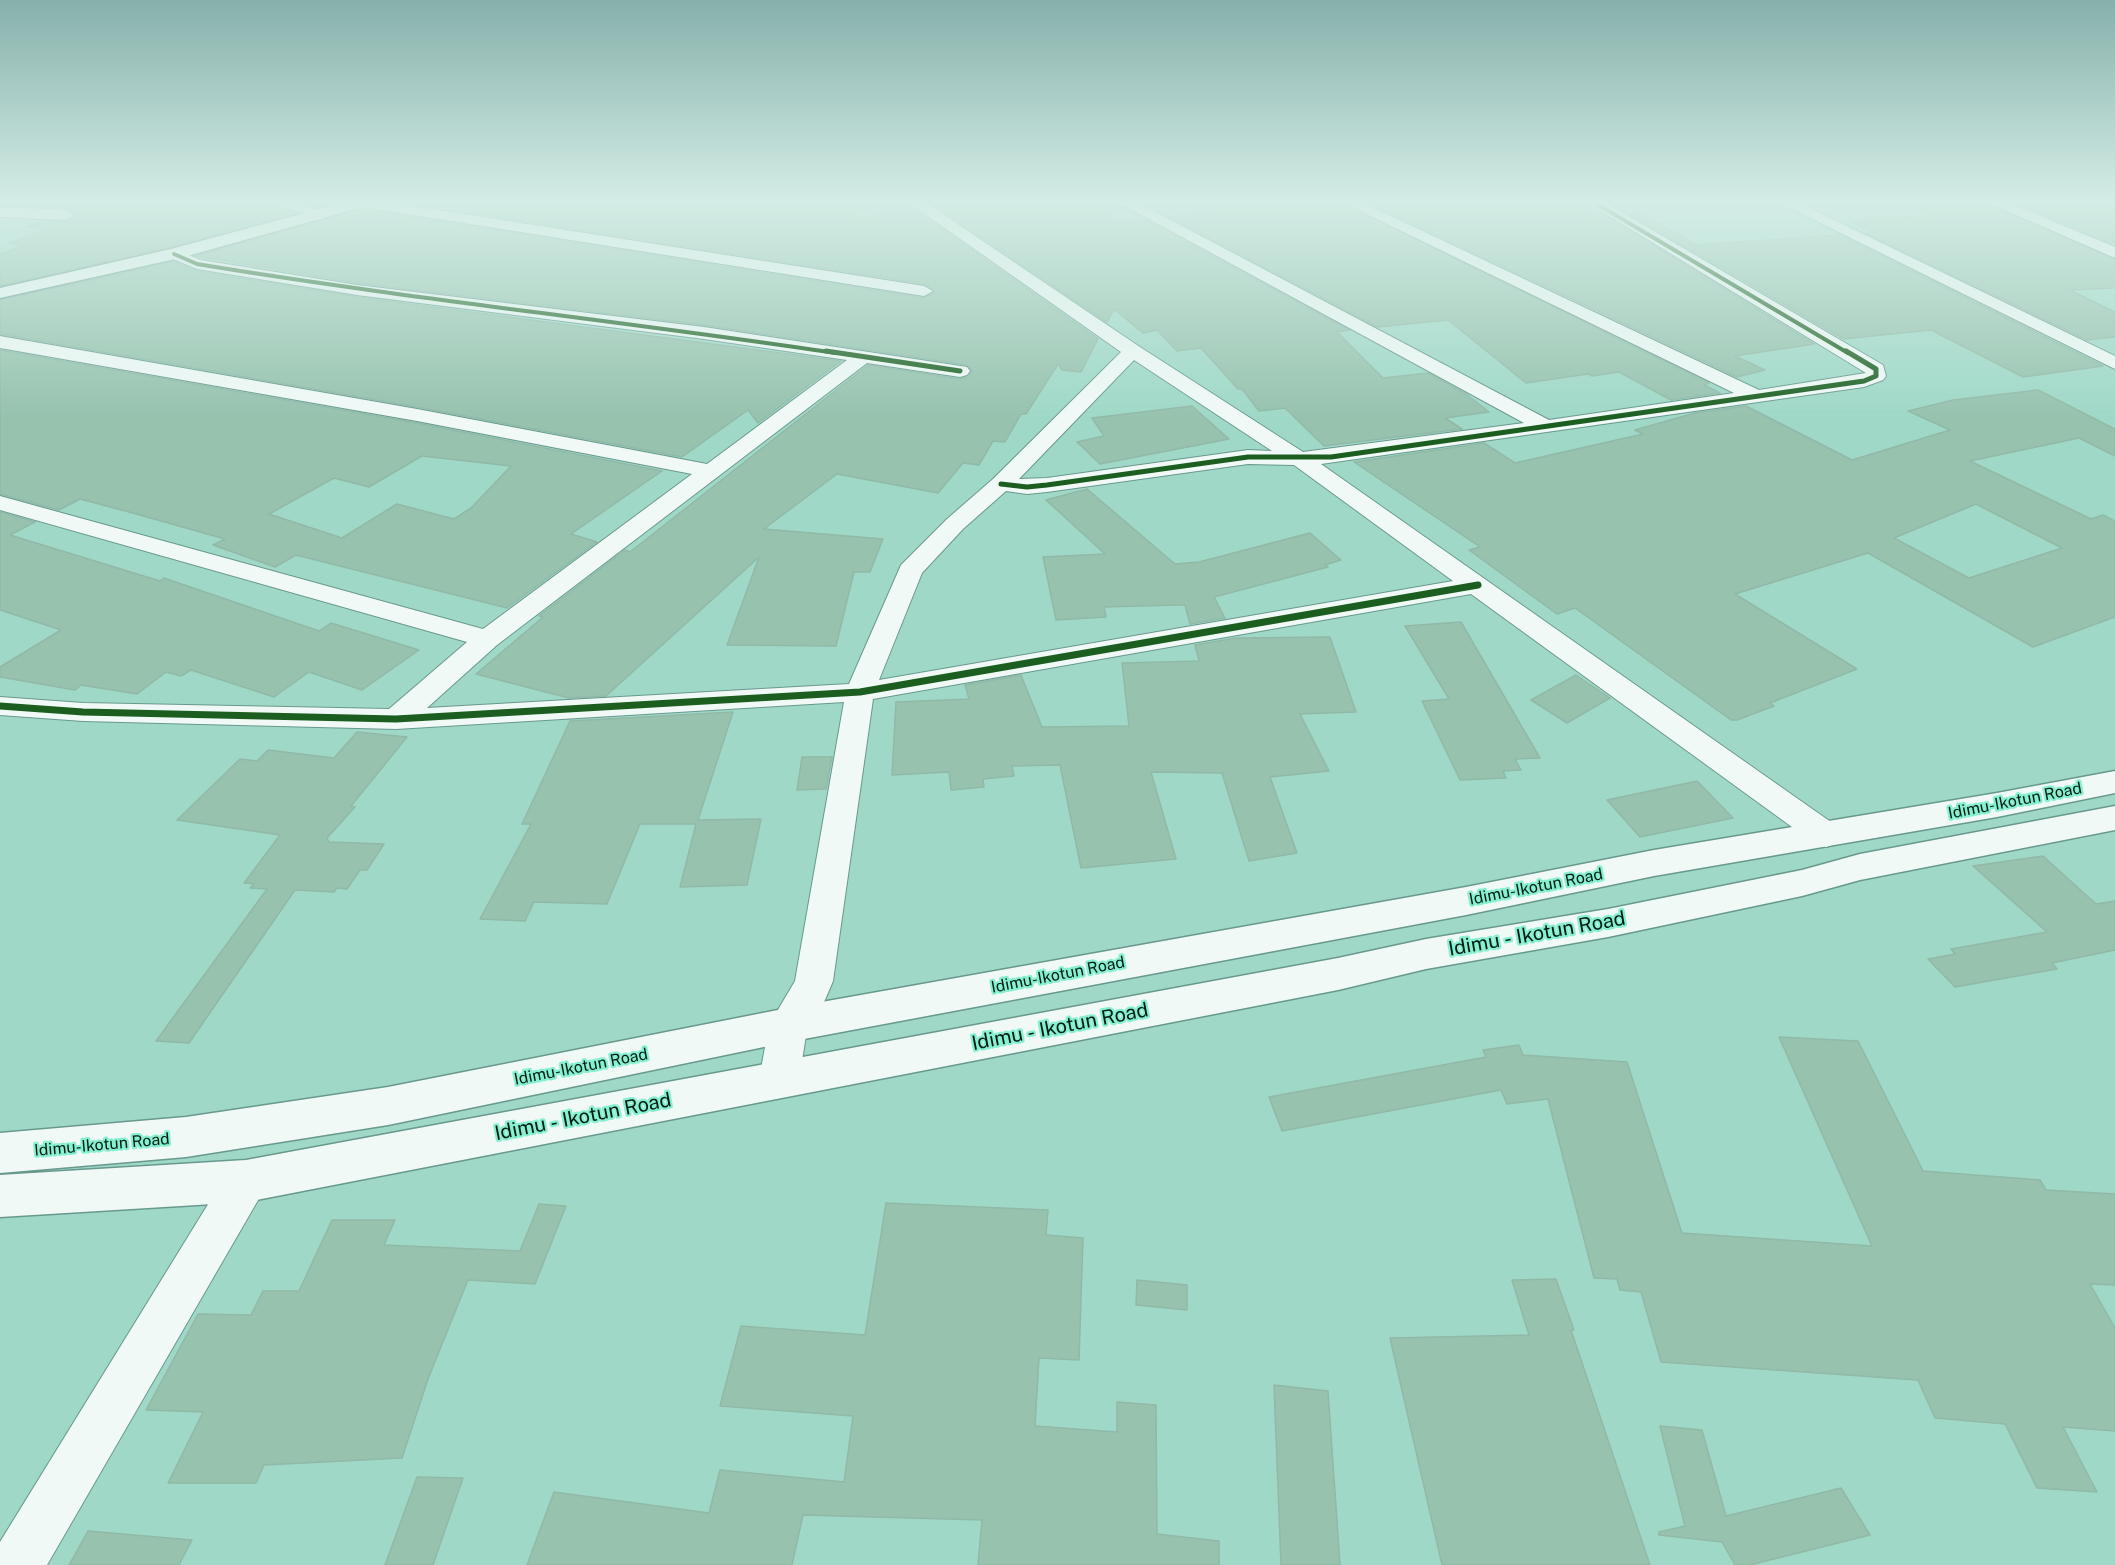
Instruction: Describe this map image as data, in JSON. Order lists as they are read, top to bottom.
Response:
{
  "streets": {
    "main road": ["Idimu-Ikotun Road", "Idimu - Ikotun Road"]
  }
}
